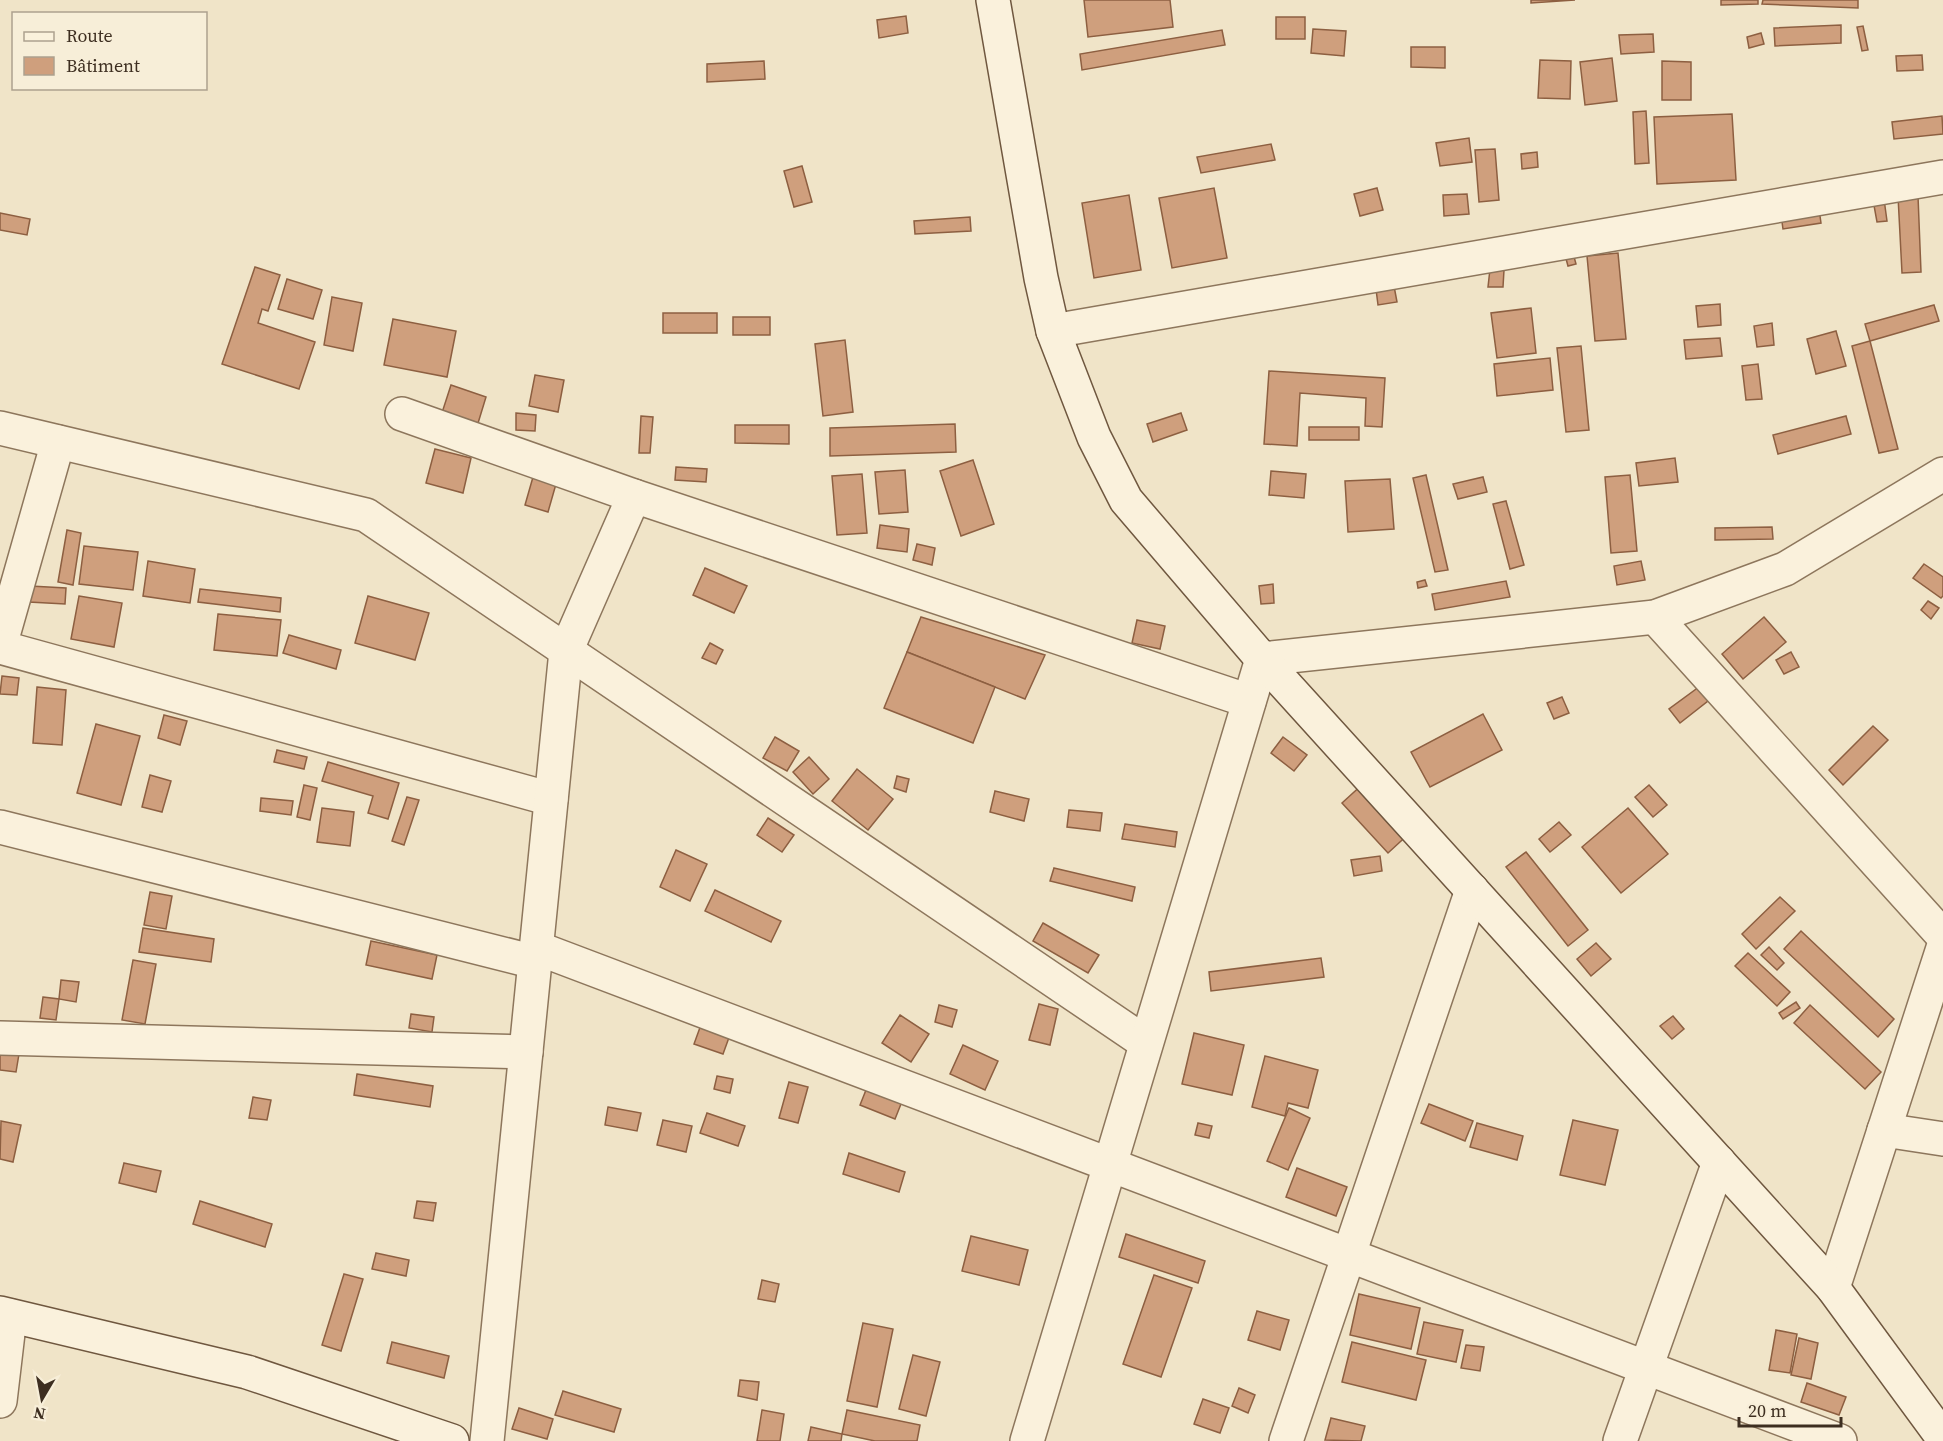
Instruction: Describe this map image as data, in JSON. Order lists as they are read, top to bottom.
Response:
{
  "legend": ["Route", "Bâtiment"],
  "scale_bar": "20 m",
  "north": "bottom"
}
